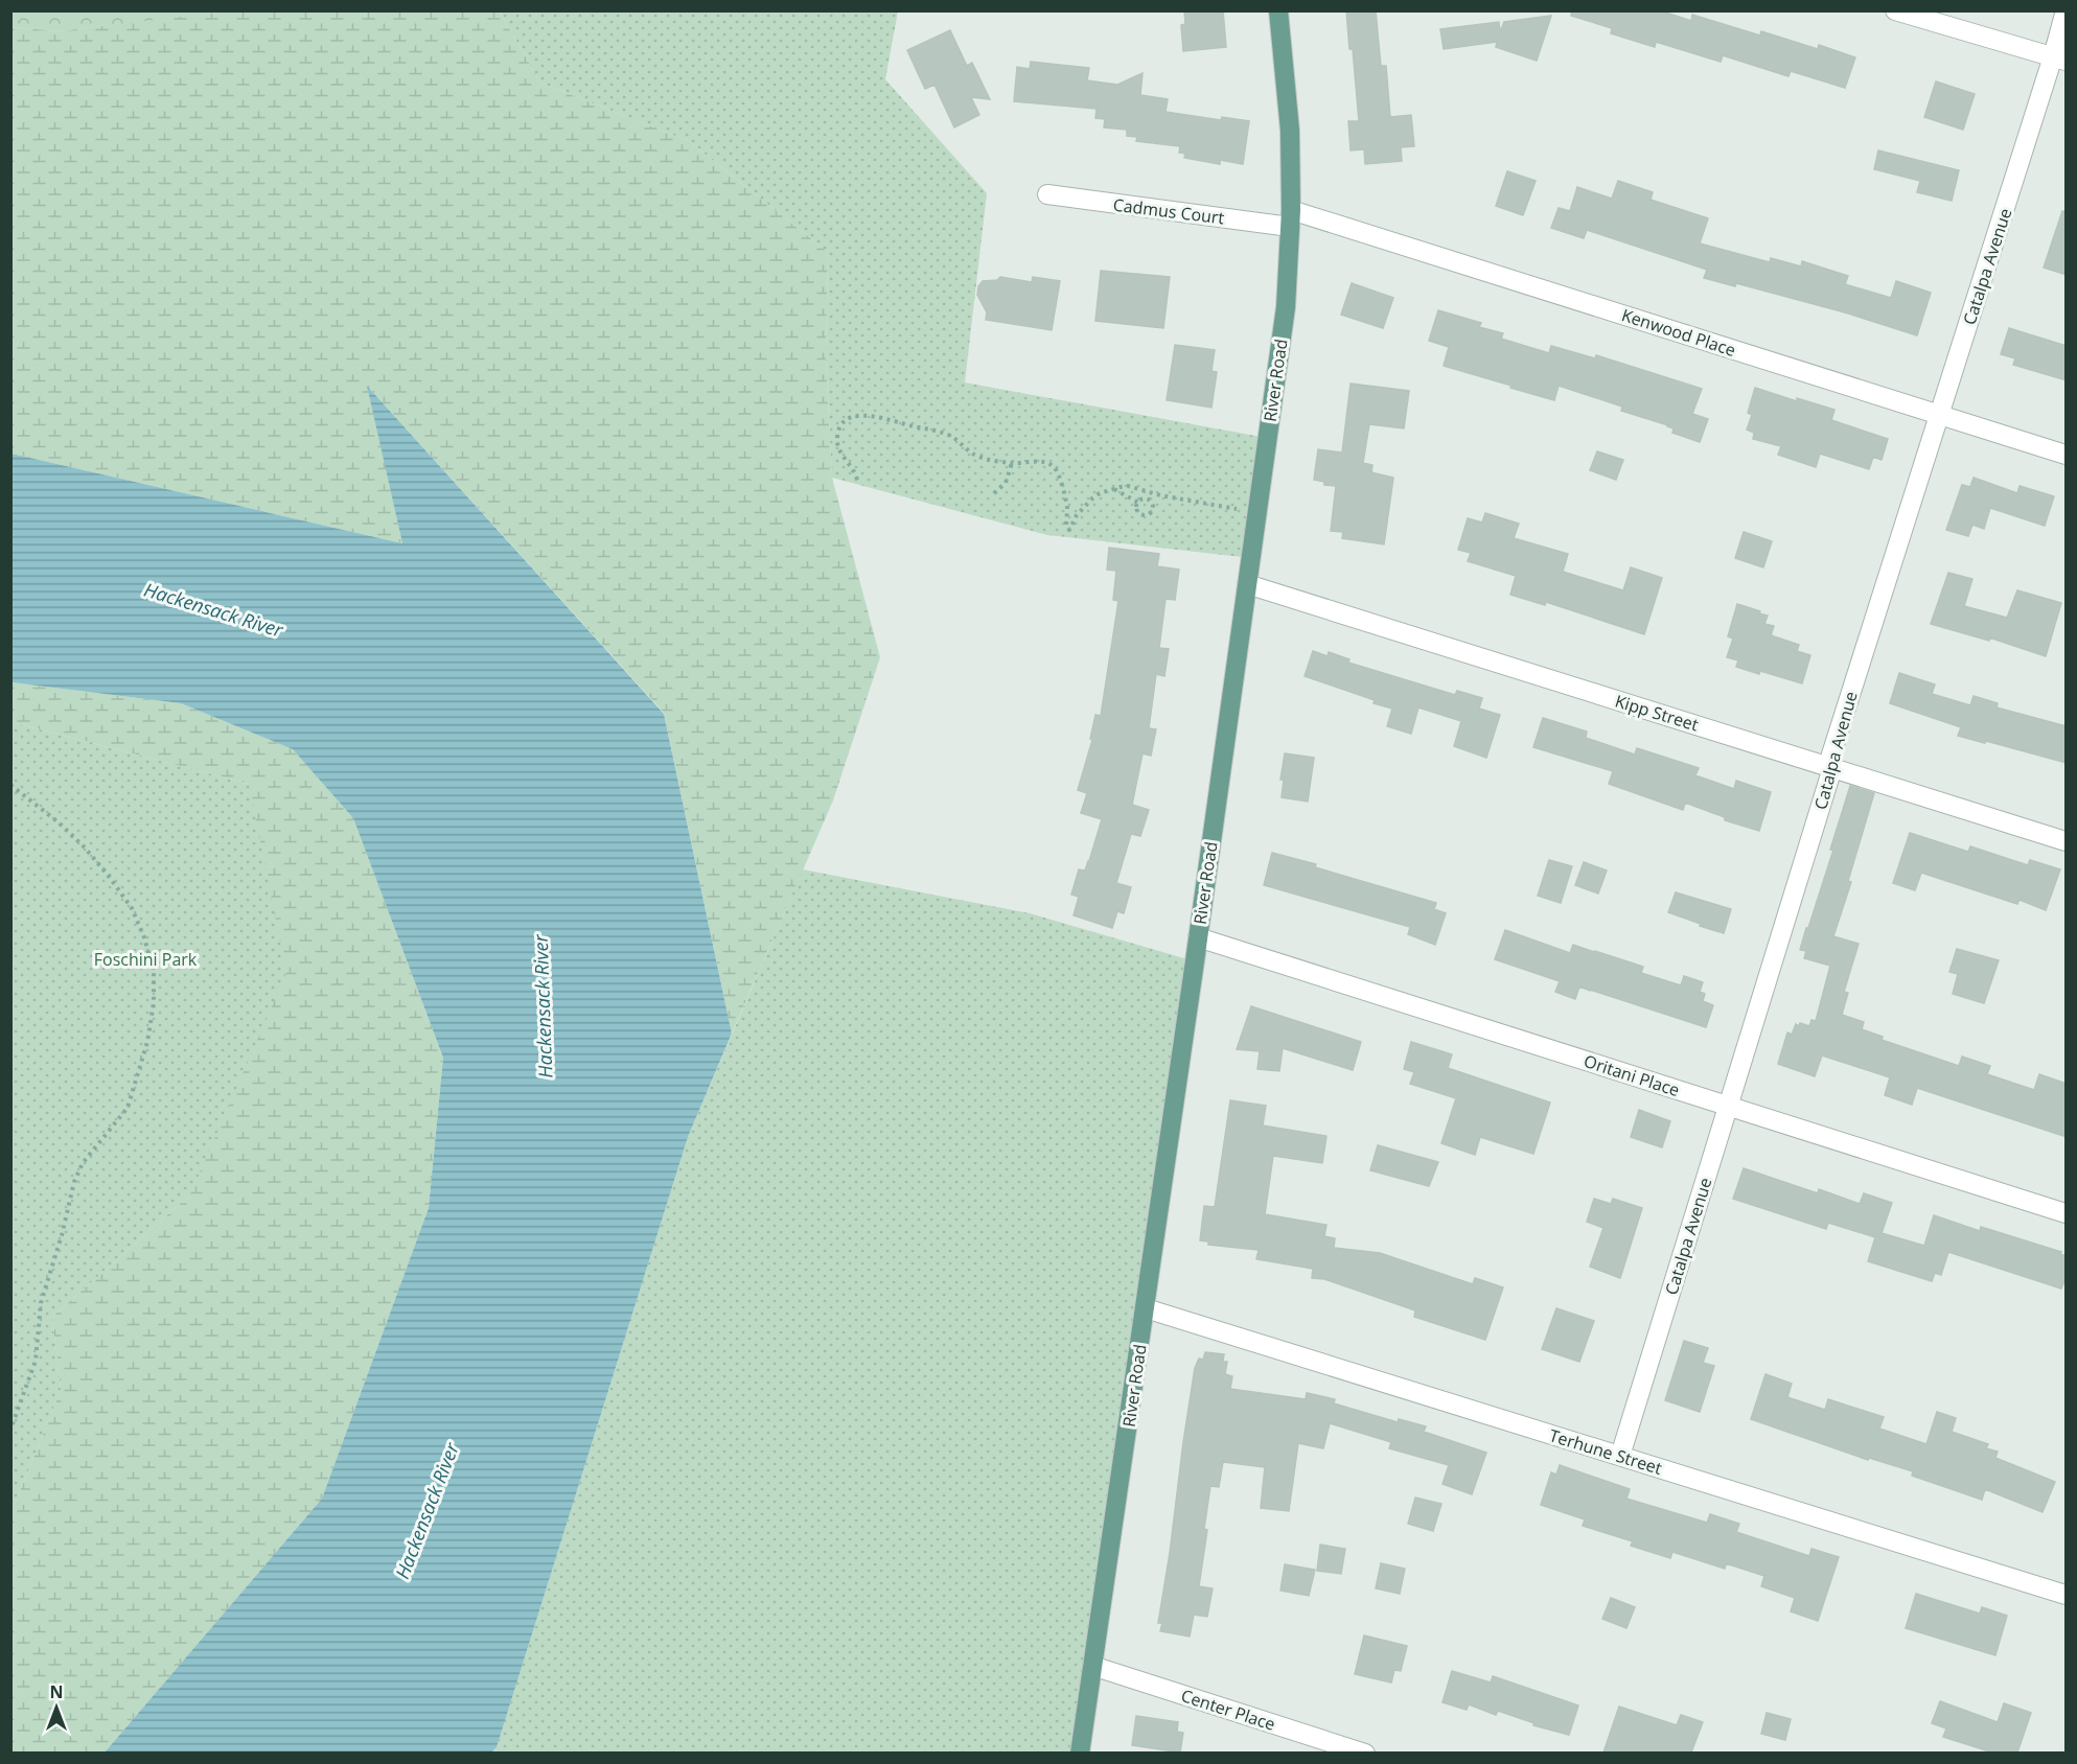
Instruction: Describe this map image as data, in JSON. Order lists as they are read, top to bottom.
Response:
{
  "streets": {
    "main road": ["River Road"],
    "street": [
      "Cadmus Court",
      "Catalpa Avenue",
      "Kenwood Place",
      "Kipp Street",
      "Oritani Place",
      "Terhune Street",
      "Center Place"
    ]
  },
  "crossings": [
    ["Cadmus Court", "Kenwood Place"],
    ["Cadmus Court", "River Road"],
    ["Catalpa Avenue", "Kenwood Place"],
    ["Catalpa Avenue", "Kipp Street"],
    ["Catalpa Avenue", "Oritani Place"],
    ["Catalpa Avenue", "Terhune Street"],
    ["Kenwood Place", "River Road"],
    ["River Road", "Kipp Street"],
    ["River Road", "Oritani Place"],
    ["River Road", "Terhune Street"],
    ["River Road", "Center Place"]
  ],
  "water": ["Hackensack River"],
  "parks": ["Foschini Park"],
  "north": "top"
}
